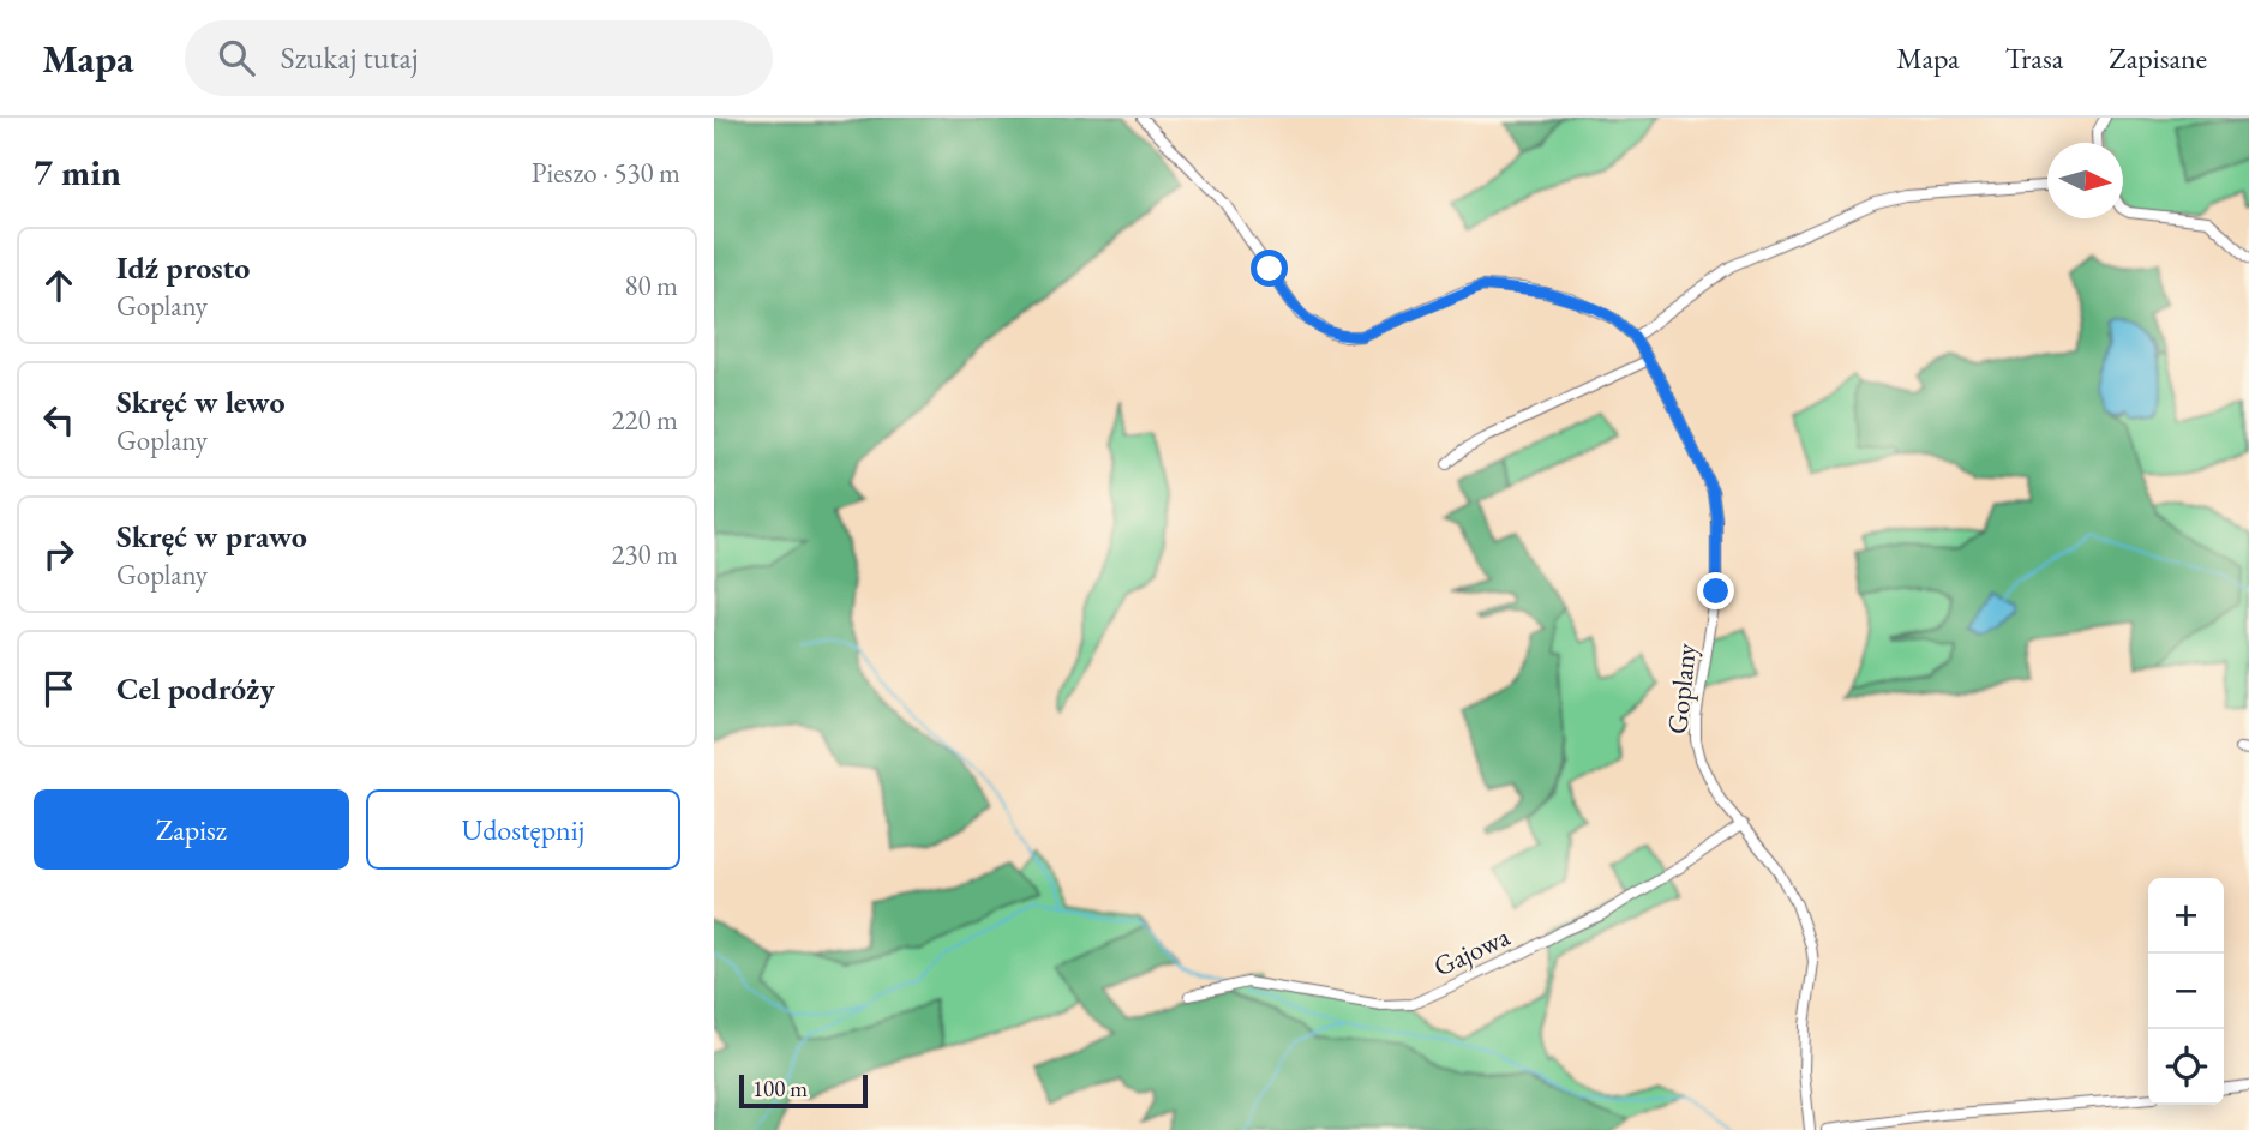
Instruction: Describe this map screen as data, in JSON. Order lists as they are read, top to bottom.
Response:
{
  "streets": {
    "street": ["Goplany", "Gajowa"]
  },
  "crossings": [
    ["Goplany", "Gajowa"]
  ],
  "scale_bar": "100 m",
  "north": "right",
  "page": {
    "header": "Mapa",
    "search": "Szukaj tutaj",
    "nav": ["Mapa", "Trasa", "Zapisane"],
    "heading": ["7 min", "Pieszo · 530 m"],
    "list": [
      ["Idź prosto", "Goplany", "80 m"],
      ["Skręć w lewo", "Goplany", "220 m"],
      ["Skręć w prawo", "Goplany", "230 m"],
      "Cel podróży"
    ],
    "buttons": ["Zapisz", "Udostępnij"],
    "map_buttons": ["+", "−"],
    "scale": "100 m"
  }
}
